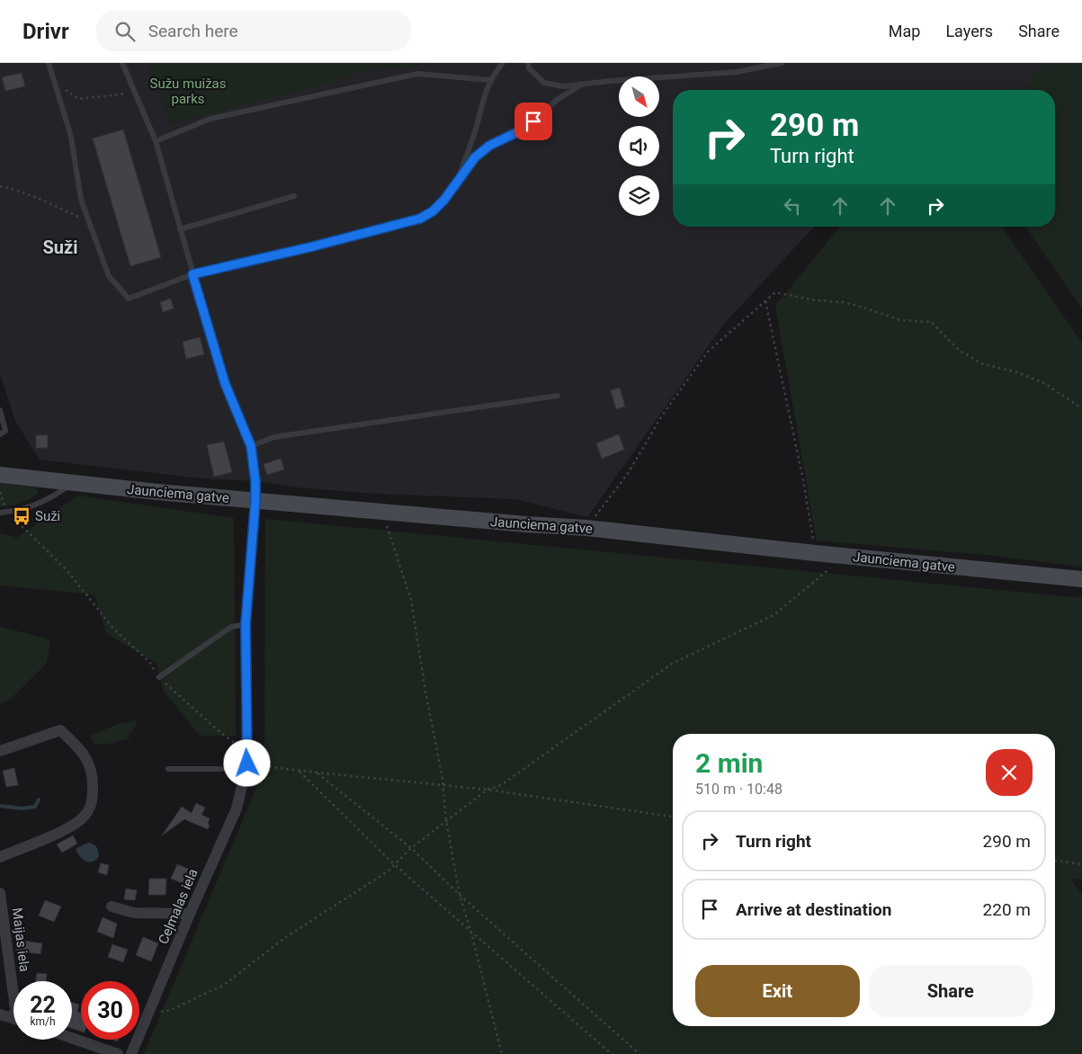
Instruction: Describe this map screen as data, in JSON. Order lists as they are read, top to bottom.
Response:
{
  "streets": {
    "main road": ["Jaunciema gatve"],
    "street": ["Ceļmalas iela", "Maijas iela"]
  },
  "crossings": [
    ["Jaunciema gatve", "Ceļmalas iela"]
  ],
  "districts": ["Suži"],
  "parks": ["Sužu muižas parks"],
  "places": {
    "bus stop": ["Suži"]
  },
  "north": "bottom right",
  "page": {
    "header": "Drivr",
    "search": "Search here",
    "nav": ["Map", "Layers", "Share"],
    "turn": ["290 m", "Turn right"],
    "heading": ["2 min", "510 m · 10:48"],
    "list": [
      {
        "name": "Turn right",
        "value": "290 m"
      },
      {
        "name": "Arrive at destination",
        "value": "220 m"
      }
    ],
    "buttons": ["Exit", "Share"],
    "speed": "22 km/h",
    "limit": "30"
  }
}
